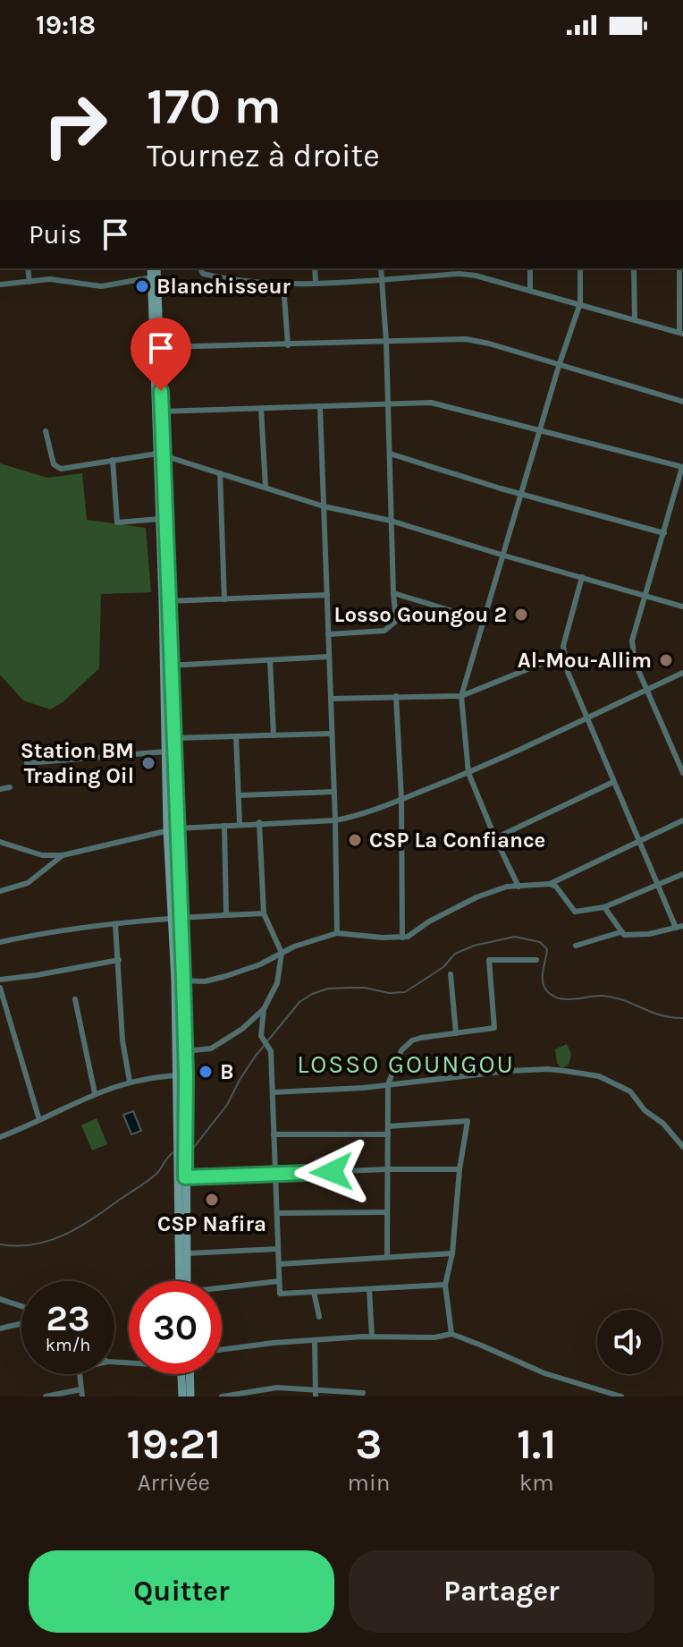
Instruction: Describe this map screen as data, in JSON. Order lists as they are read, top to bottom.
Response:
{
  "districts": ["LOSSO GOUNGOU"],
  "places": [
    "Blanchisseur",
    "Losso Goungou 2",
    "Al-Mou-Allim",
    "Station BM Trading Oil",
    "CSP La Confiance",
    "B",
    "CSP Nafira"
  ],
  "page": {
    "status": "19:18",
    "turn": ["170 m", "Tournez à droite"],
    "then": "Puis",
    "speed": "23 km/h",
    "limit": "30",
    "eta": [
      "19:21",
      "Arrivée",
      "3",
      "min",
      "1.1",
      "km"
    ],
    "buttons": ["Quitter", "Partager"]
  }
}
